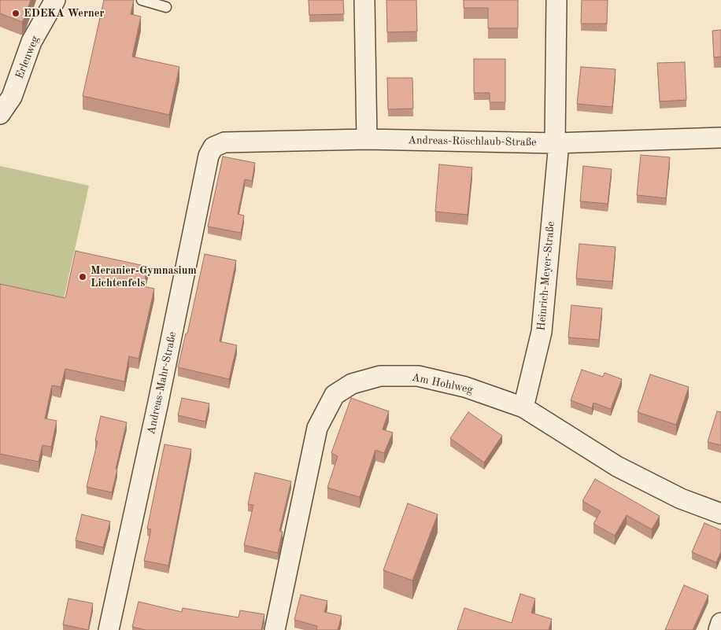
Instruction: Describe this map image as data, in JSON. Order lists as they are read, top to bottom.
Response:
{
  "streets": {
    "street": [
      "Erlenweg",
      "Andreas-Röschlaub-Straße",
      "Heinrich-Meyer-Straße",
      "Andreas-Mahr-Straße",
      "Am Hohlweg"
    ]
  },
  "crossings": [
    ["Andreas-Röschlaub-Straße", "Heinrich-Meyer-Straße"],
    ["Andreas-Röschlaub-Straße", "Andreas-Mahr-Straße"],
    ["Heinrich-Meyer-Straße", "Am Hohlweg"]
  ],
  "places": ["EDEKA Werner", "Meranier-Gymnasium Lichtenfels"]
}
